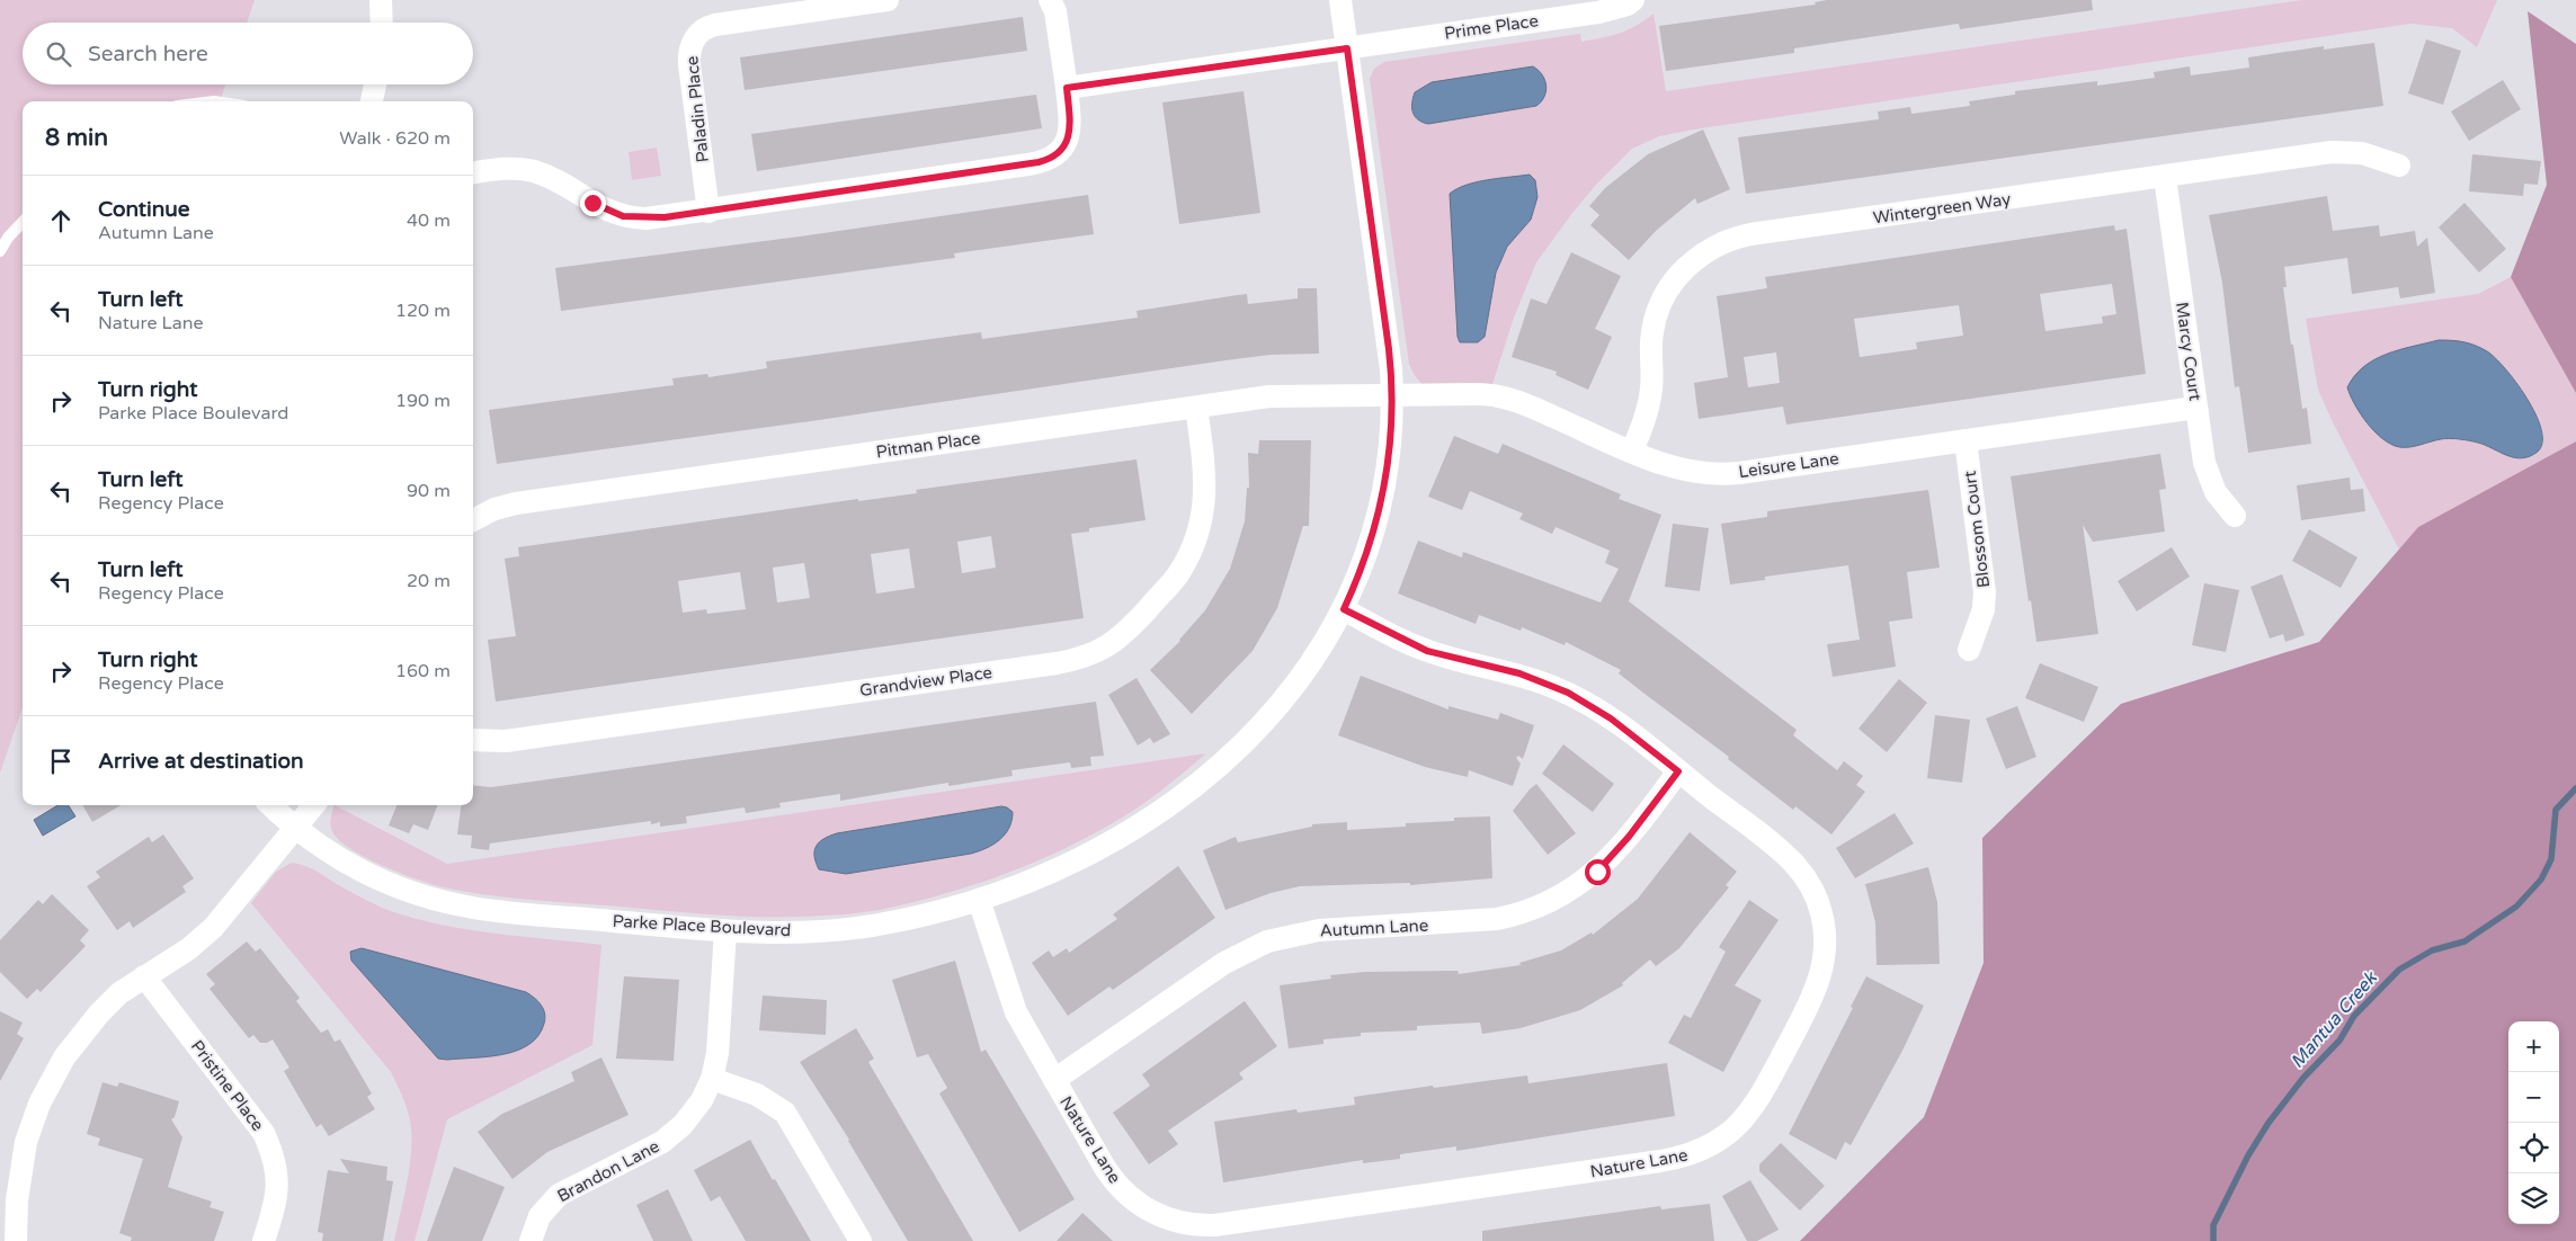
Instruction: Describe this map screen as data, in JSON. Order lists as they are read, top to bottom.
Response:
{
  "streets": {
    "street": [
      "Prime Place",
      "Paladin Place",
      "Wintergreen Way",
      "Marcy Court",
      "Pitman Place",
      "Leisure Lane",
      "Blossom Court",
      "Grandview Place",
      "Parke Place Boulevard",
      "Autumn Lane",
      "Pristine Place",
      "Nature Lane",
      "Brandon Lane"
    ]
  },
  "crossings": [
    ["Prime Place", "Parke Place Boulevard"],
    ["Wintergreen Way", "Marcy Court"],
    ["Wintergreen Way", "Leisure Lane"],
    ["Marcy Court", "Leisure Lane"],
    ["Pitman Place", "Leisure Lane"],
    ["Pitman Place", "Grandview Place"],
    ["Pitman Place", "Parke Place Boulevard"],
    ["Leisure Lane", "Blossom Court"],
    ["Leisure Lane", "Parke Place Boulevard"],
    ["Parke Place Boulevard", "Nature Lane"],
    ["Parke Place Boulevard", "Brandon Lane"],
    ["Autumn Lane", "Nature Lane"]
  ],
  "water": ["Mantua Creek"],
  "page": {
    "search": "Search here",
    "heading": ["8 min", "Walk · 620 m"],
    "list": [
      ["Continue", "Autumn Lane", "40 m"],
      ["Turn left", "Nature Lane", "120 m"],
      ["Turn right", "Parke Place Boulevard", "190 m"],
      ["Turn left", "Regency Place", "90 m"],
      ["Turn left", "Regency Place", "20 m"],
      ["Turn right", "Regency Place", "160 m"],
      "Arrive at destination"
    ],
    "map_buttons": ["+", "−"]
  }
}
